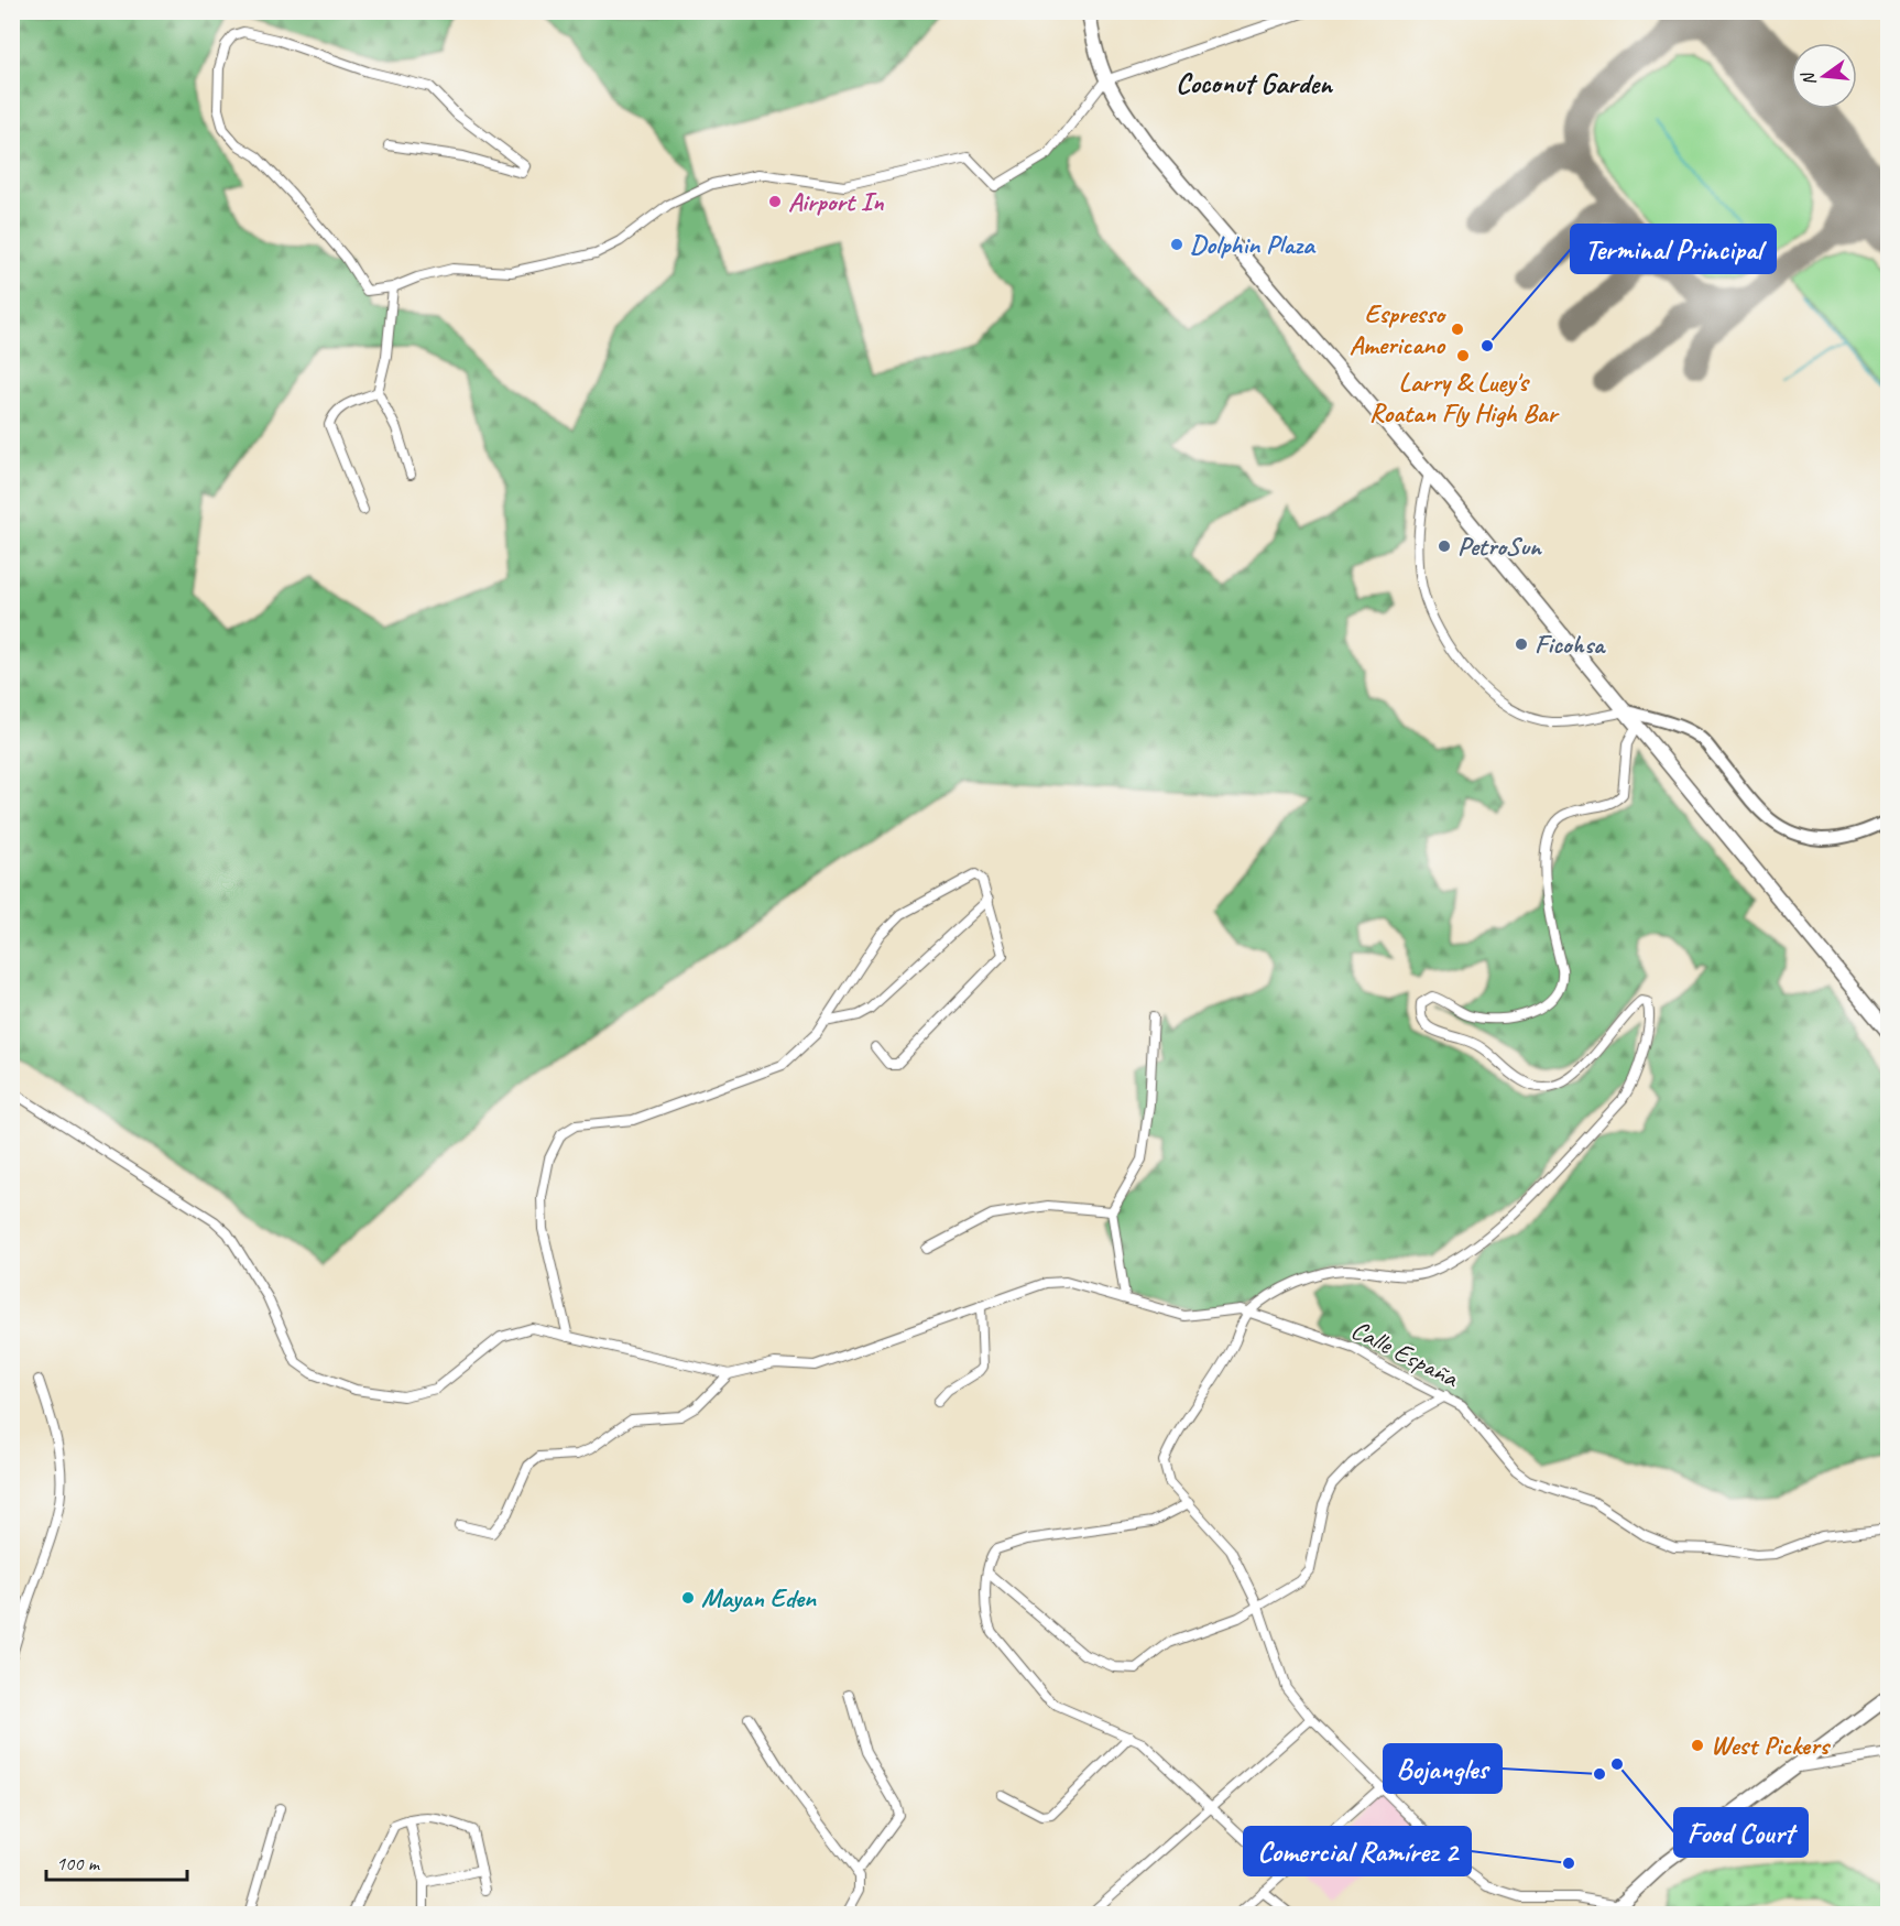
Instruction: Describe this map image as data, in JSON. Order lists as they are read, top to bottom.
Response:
{
  "streets": {
    "street": ["Calle España"]
  },
  "districts": ["Coconut Garden"],
  "places": [
    "Airport In",
    "Dolphin Plaza",
    "Espresso Americano",
    "Terminal Principal",
    "Larry & Luey's Roatan Fly High Bar",
    "PetroSun",
    "Ficohsa",
    "Mayan Eden",
    "West Pickers",
    "Food Court",
    "Bojangles",
    "Comercial Ramírez 2"
  ],
  "scale_bar": "100 m",
  "north": "left"
}
